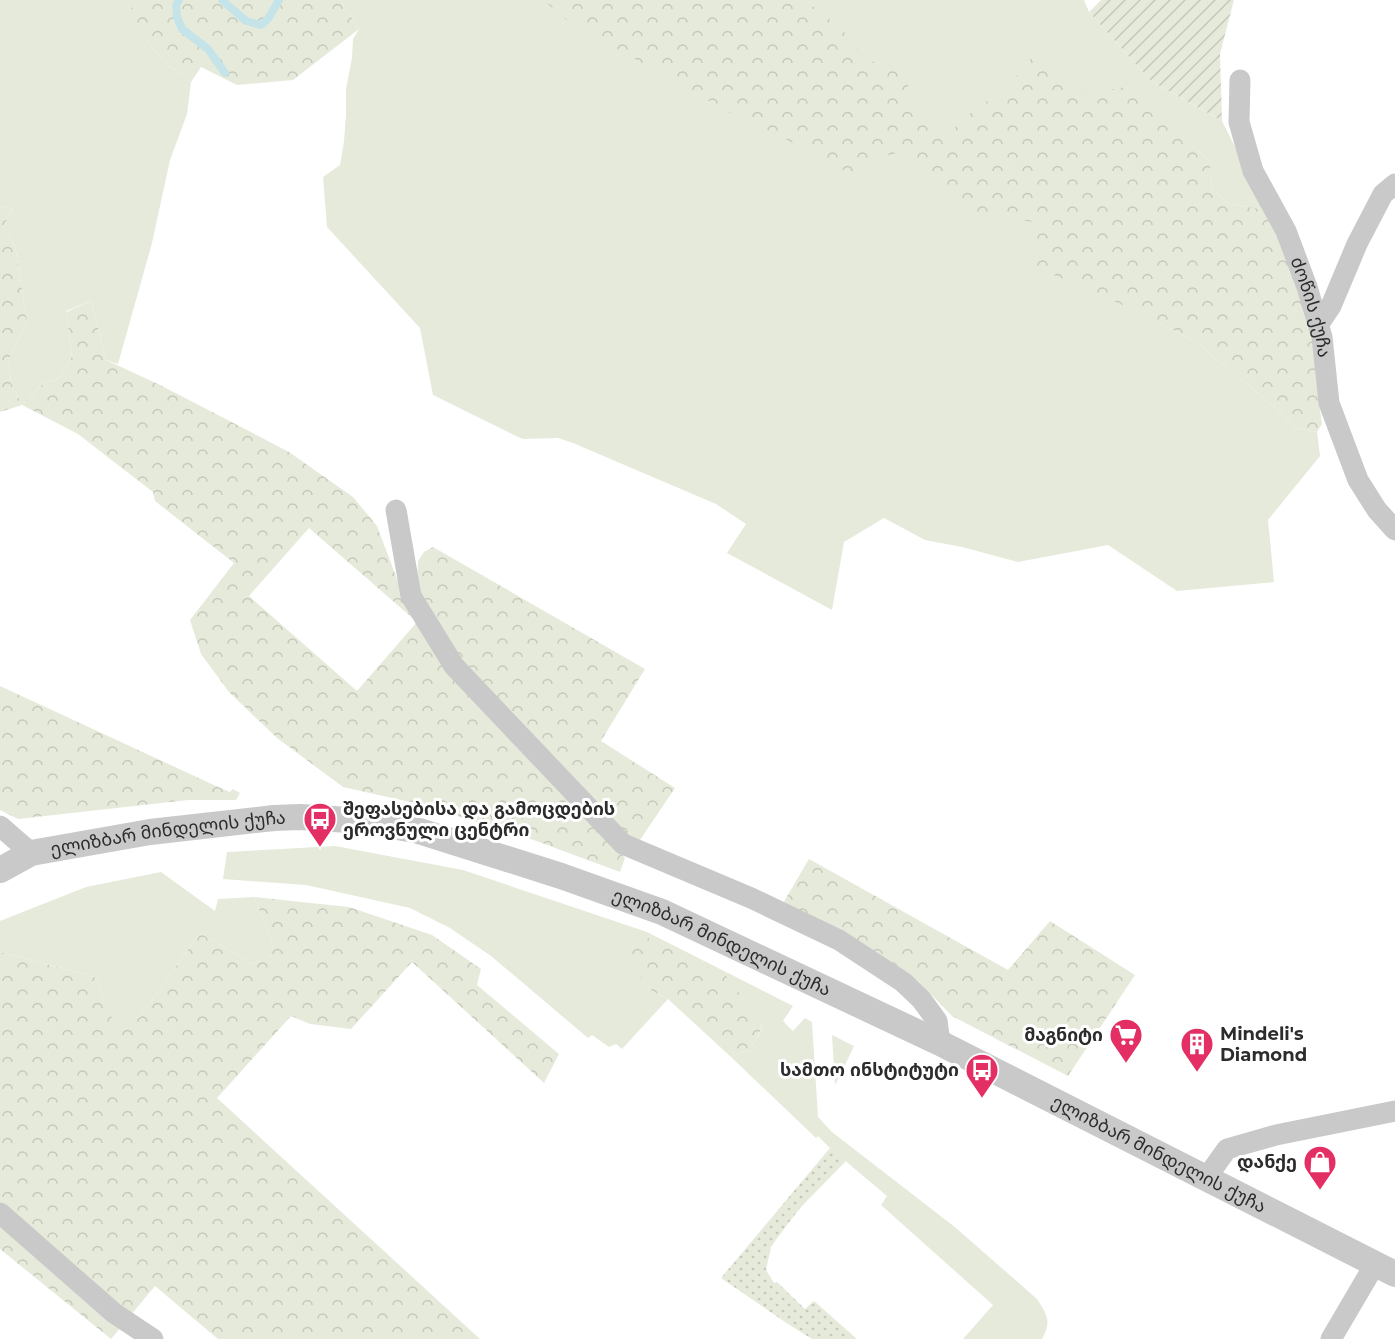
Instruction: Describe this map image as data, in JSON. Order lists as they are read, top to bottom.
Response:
{
  "streets": {
    "street": ["ძოწის ქუჩა", "ელიზბარ მინდელის ქუჩა"]
  },
  "places": {
    "bus stop": ["შეფასებისა და გამოცდების ეროვნული ცენტრი", "სამთო ინსტიტუტი"],
    "supermarket": ["მაგნიტი"],
    "building": ["Mindeli's Diamond"],
    "shop": ["დანქე"]
  }
}
